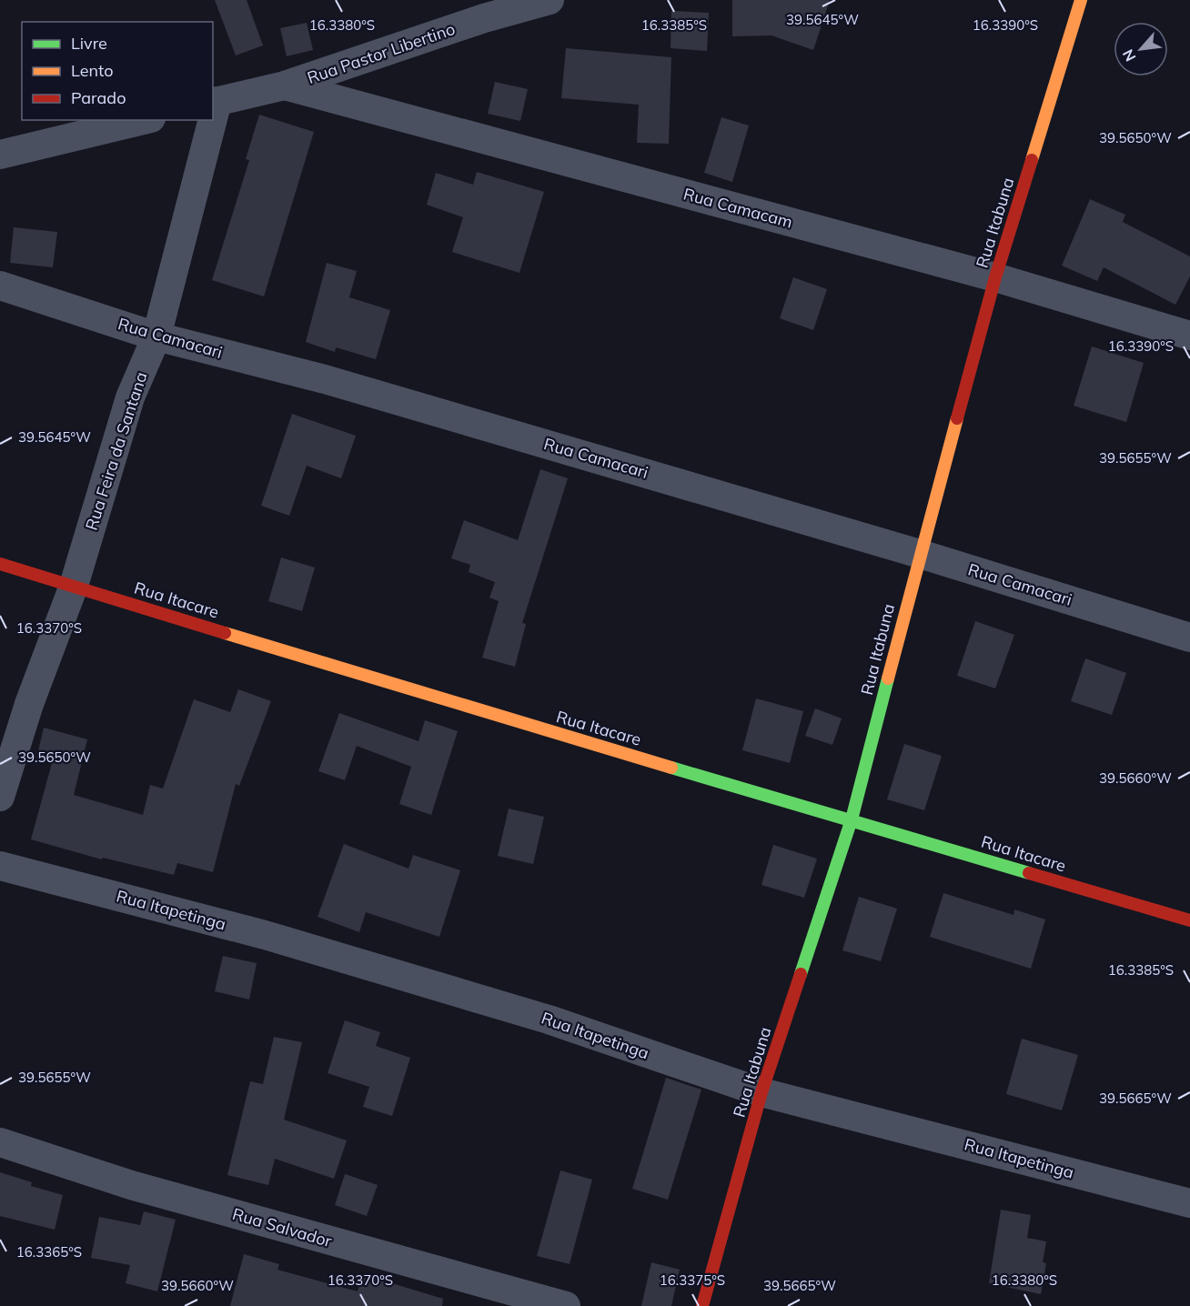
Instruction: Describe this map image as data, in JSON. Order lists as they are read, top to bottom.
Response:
{
  "streets": {
    "street": [
      "Rua Pastor Libertino",
      "Rua Camacam",
      "Rua Itabuna",
      "Rua Camacari",
      "Rua Feira da Santana",
      "Rua Itacare",
      "Rua Itapetinga",
      "Rua Salvador"
    ]
  },
  "crossings": [
    ["Rua Pastor Libertino", "Rua Camacam"],
    ["Rua Camacam", "Rua Itabuna"],
    ["Rua Itabuna", "Rua Camacari"],
    ["Rua Itabuna", "Rua Itacare"],
    ["Rua Itabuna", "Rua Itapetinga"],
    ["Rua Camacari", "Rua Feira da Santana"],
    ["Rua Feira da Santana", "Rua Itacare"]
  ],
  "legend": ["Livre", "Lento", "Parado"],
  "north": "bottom left",
  "coordinates": [
    "39.5645°W",
    "16.3380°S",
    "16.3385°S",
    "16.3390°S",
    "39.5650°W",
    "39.5655°W",
    "16.3370°S",
    "39.5660°W",
    "39.5665°W",
    "16.3365°S",
    "16.3375°S"
  ]
}
